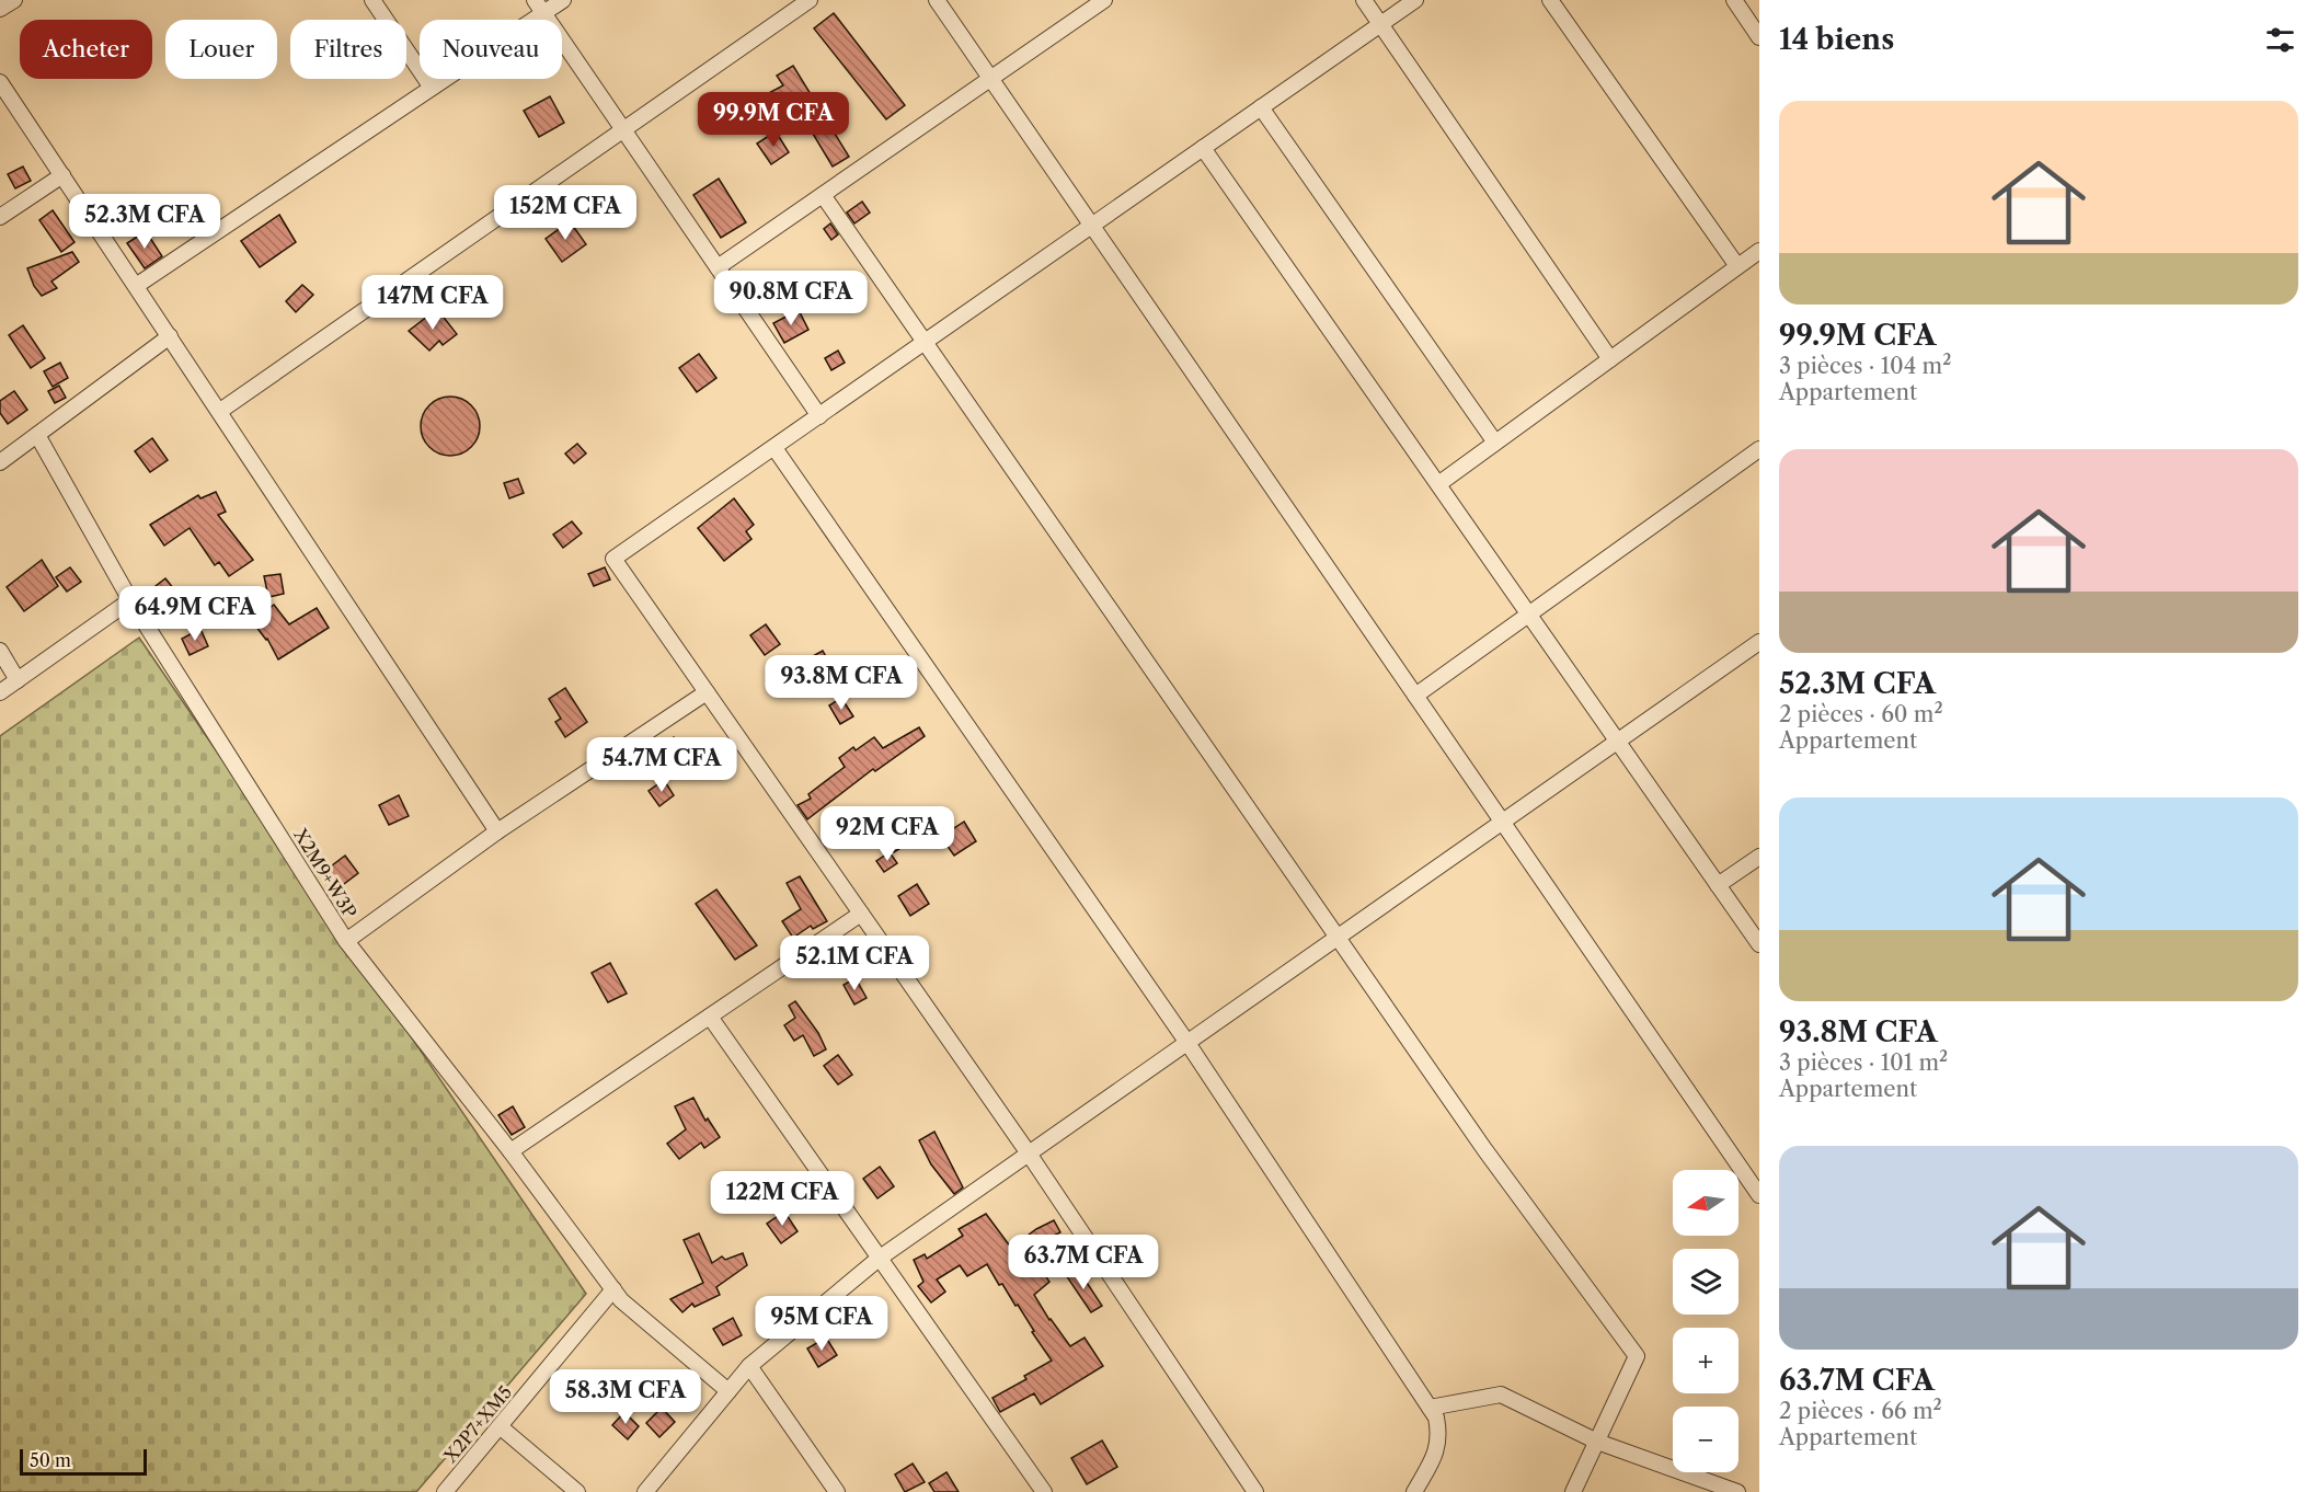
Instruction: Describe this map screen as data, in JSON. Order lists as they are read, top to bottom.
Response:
{
  "streets": {
    "street": ["X2M9+W3P", "X2P7+XM5"]
  },
  "crossings": [
    ["X2M9+W3P", "X2P7+XM5"]
  ],
  "scale_bar": "50 m",
  "north": "left",
  "page": {
    "heading": "14 biens",
    "chip": [
      "Acheter",
      "Louer",
      "Filtres",
      "Nouveau"
    ],
    "list": [
      {
        "name": "99.9M CFA",
        "note": "3 pièces · 104 m² · Appartement"
      },
      {
        "name": "52.3M CFA",
        "note": "2 pièces · 60 m² · Appartement"
      },
      {
        "name": "93.8M CFA",
        "note": "3 pièces · 101 m² · Appartement"
      },
      {
        "name": "63.7M CFA",
        "note": "2 pièces · 66 m² · Appartement"
      }
    ],
    "price": [
      "99.9M CFA",
      "152M CFA",
      "52.3M CFA",
      "90.8M CFA",
      "147M CFA",
      "64.9M CFA",
      "93.8M CFA",
      "54.7M CFA",
      "92M CFA",
      "52.1M CFA",
      "122M CFA",
      "63.7M CFA",
      "95M CFA",
      "58.3M CFA"
    ],
    "map_buttons": ["+", "−"],
    "scale": "50 m"
  }
}
